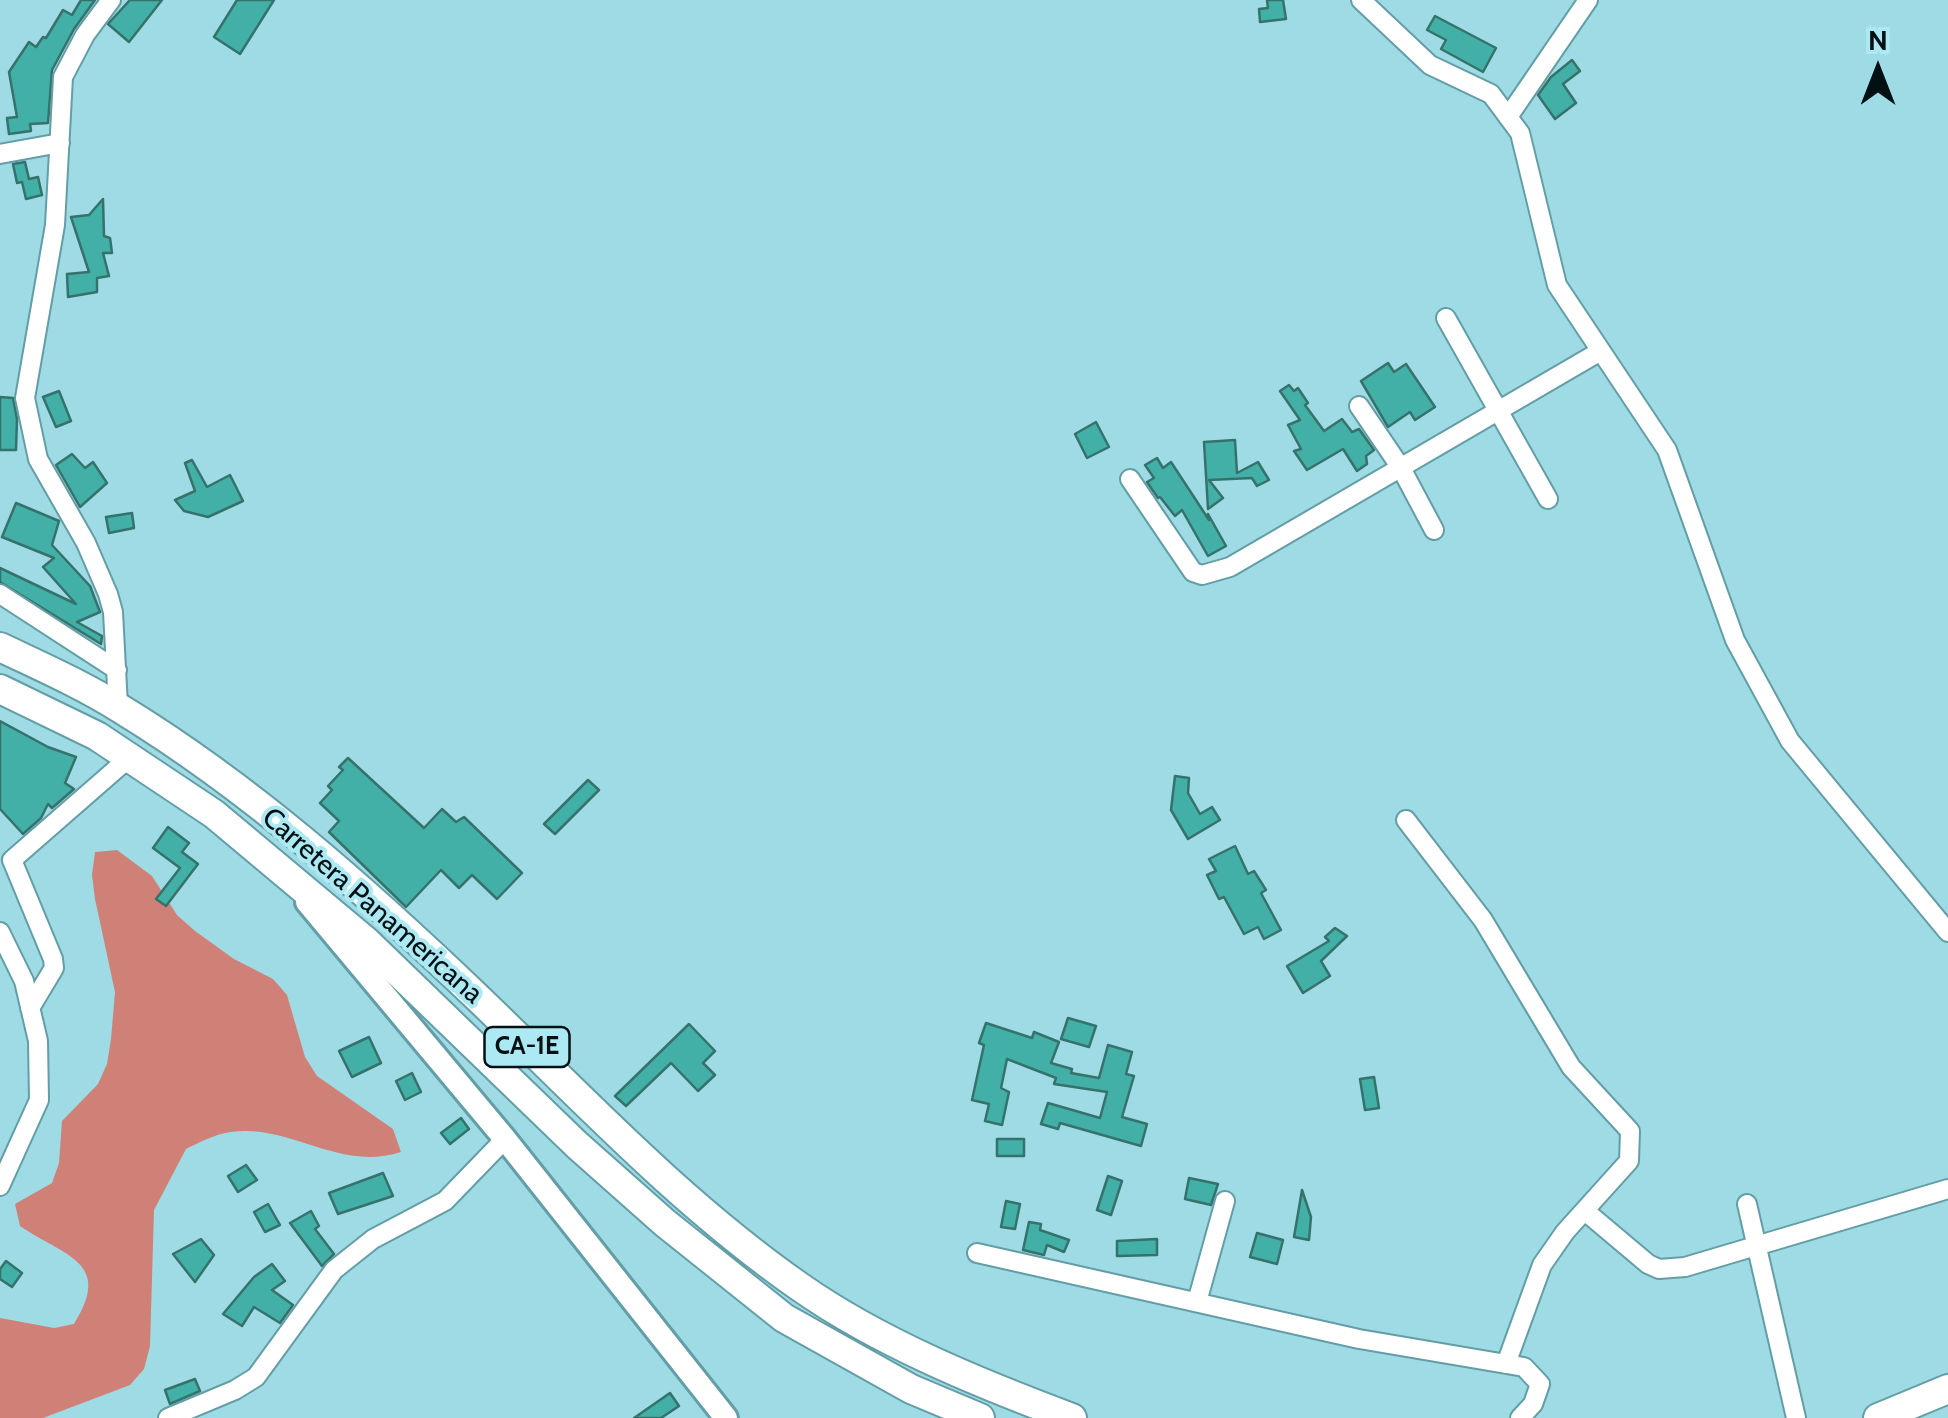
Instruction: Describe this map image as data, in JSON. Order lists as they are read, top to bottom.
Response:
{
  "streets": {
    "highway": ["Carretera Panamericana", "CA-1E"]
  },
  "north": "top"
}
